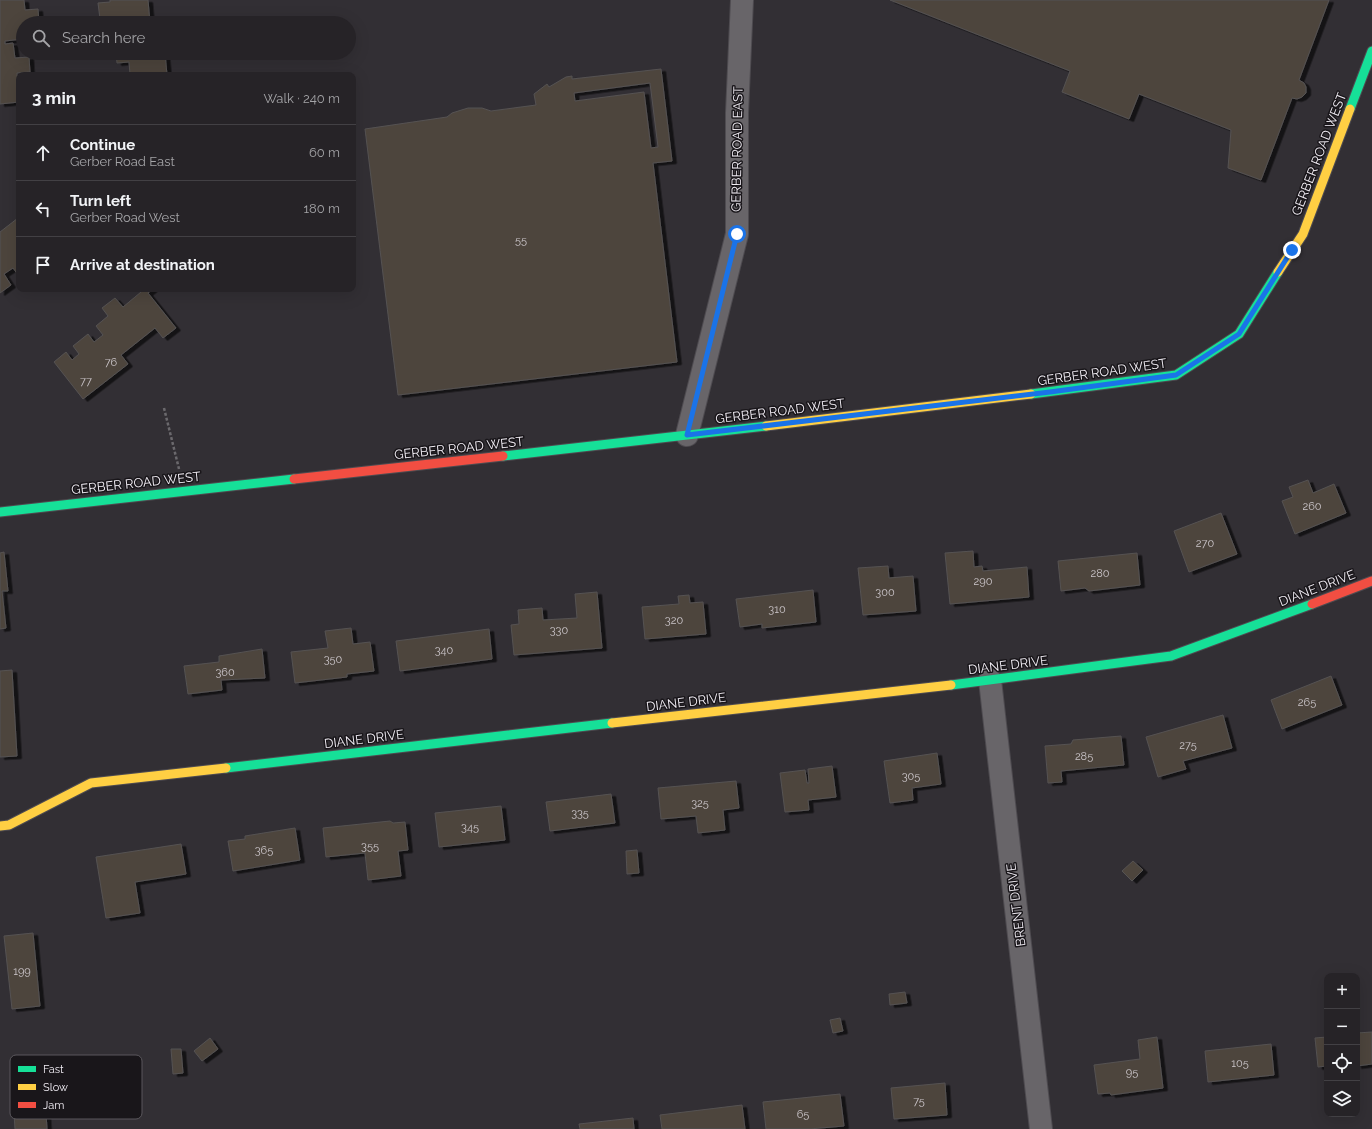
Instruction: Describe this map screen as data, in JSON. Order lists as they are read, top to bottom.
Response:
{
  "streets": {
    "street": [
      "GERBER ROAD EAST",
      "GERBER ROAD WEST",
      "DIANE DRIVE",
      "BRENT DRIVE"
    ]
  },
  "crossings": [
    ["GERBER ROAD EAST", "GERBER ROAD WEST"],
    ["DIANE DRIVE", "BRENT DRIVE"]
  ],
  "house_numbers": [
    "55",
    "76",
    "77",
    "260",
    "270",
    "280",
    "290",
    "300",
    "310",
    "320",
    "330",
    "340",
    "350",
    "360",
    "265",
    "275",
    "285",
    "305",
    "325",
    "335",
    "345",
    "355",
    "365",
    "199",
    "105",
    "95",
    "75",
    "65"
  ],
  "legend": ["Fast", "Slow", "Jam"],
  "page": {
    "search": "Search here",
    "heading": ["3 min", "Walk · 240 m"],
    "list": [
      ["Continue", "Gerber Road East", "60 m"],
      ["Turn left", "Gerber Road West", "180 m"],
      "Arrive at destination"
    ],
    "map_buttons": ["+", "−"]
  }
}
